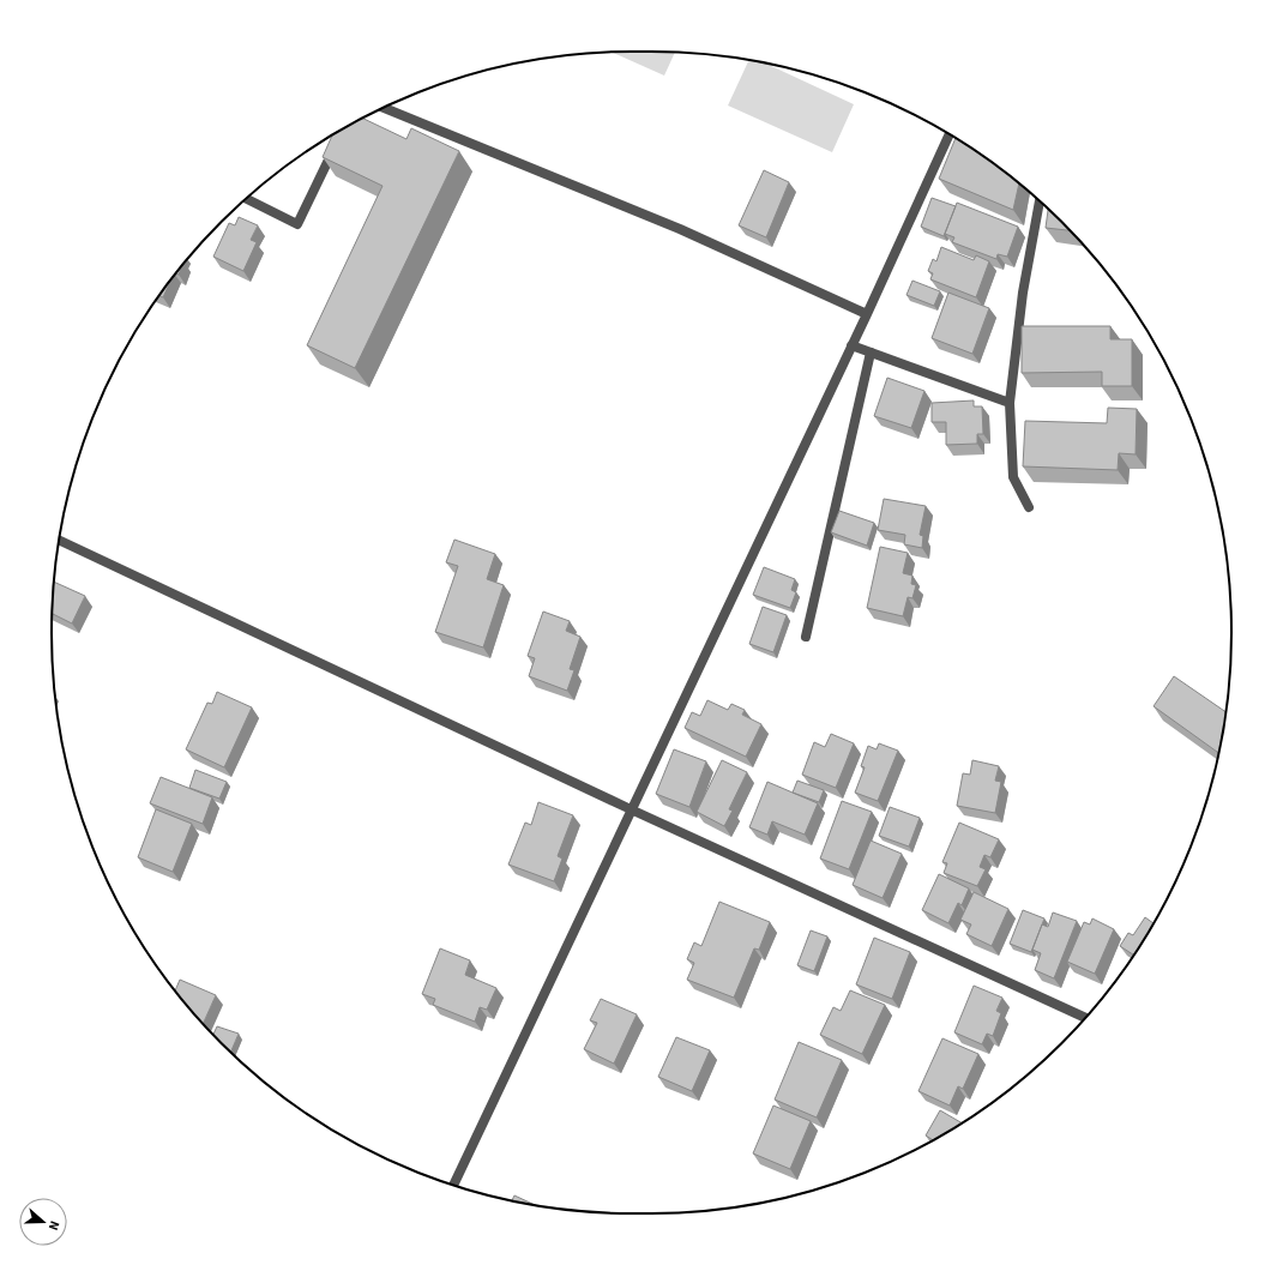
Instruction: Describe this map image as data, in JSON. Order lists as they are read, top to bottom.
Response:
{
  "north": "right"
}
